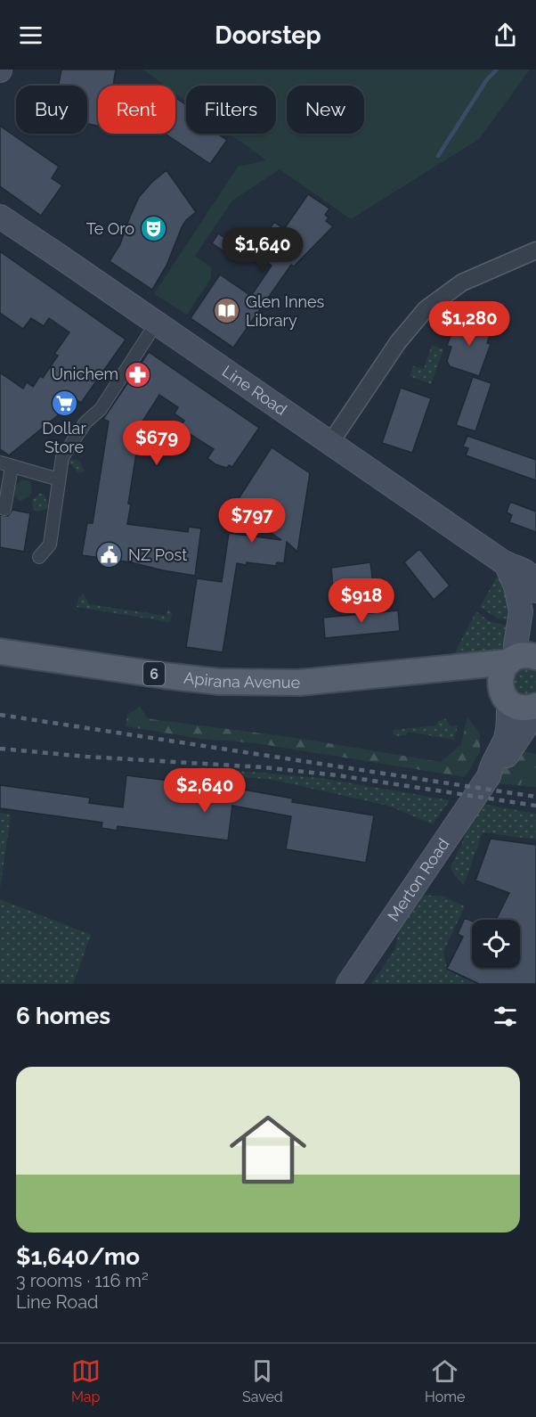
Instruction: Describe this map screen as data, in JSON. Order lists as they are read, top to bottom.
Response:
{
  "streets": {
    "main road": [
      "Line Road",
      "6",
      "Apirana Avenue",
      "Merton Road"
    ]
  },
  "places": {
    "theatre": ["Te Oro"],
    "library": ["Glen Innes Library"],
    "pharmacy": ["Unichem"],
    "supermarket": ["Dollar Store"],
    "public building": ["NZ Post"]
  },
  "page": {
    "header": "Doorstep",
    "chip": [
      "Buy",
      "Rent",
      "Filters",
      "New"
    ],
    "price": [
      "$1,640",
      "$1,280",
      "$679",
      "$797",
      "$918",
      "$2,640"
    ],
    "heading": "6 homes",
    "list": [
      {
        "name": "$1,640/mo",
        "note": "3 rooms · 116 m² · Line Road"
      }
    ],
    "tabs": ["Map", "Saved", "Home"]
  }
}
